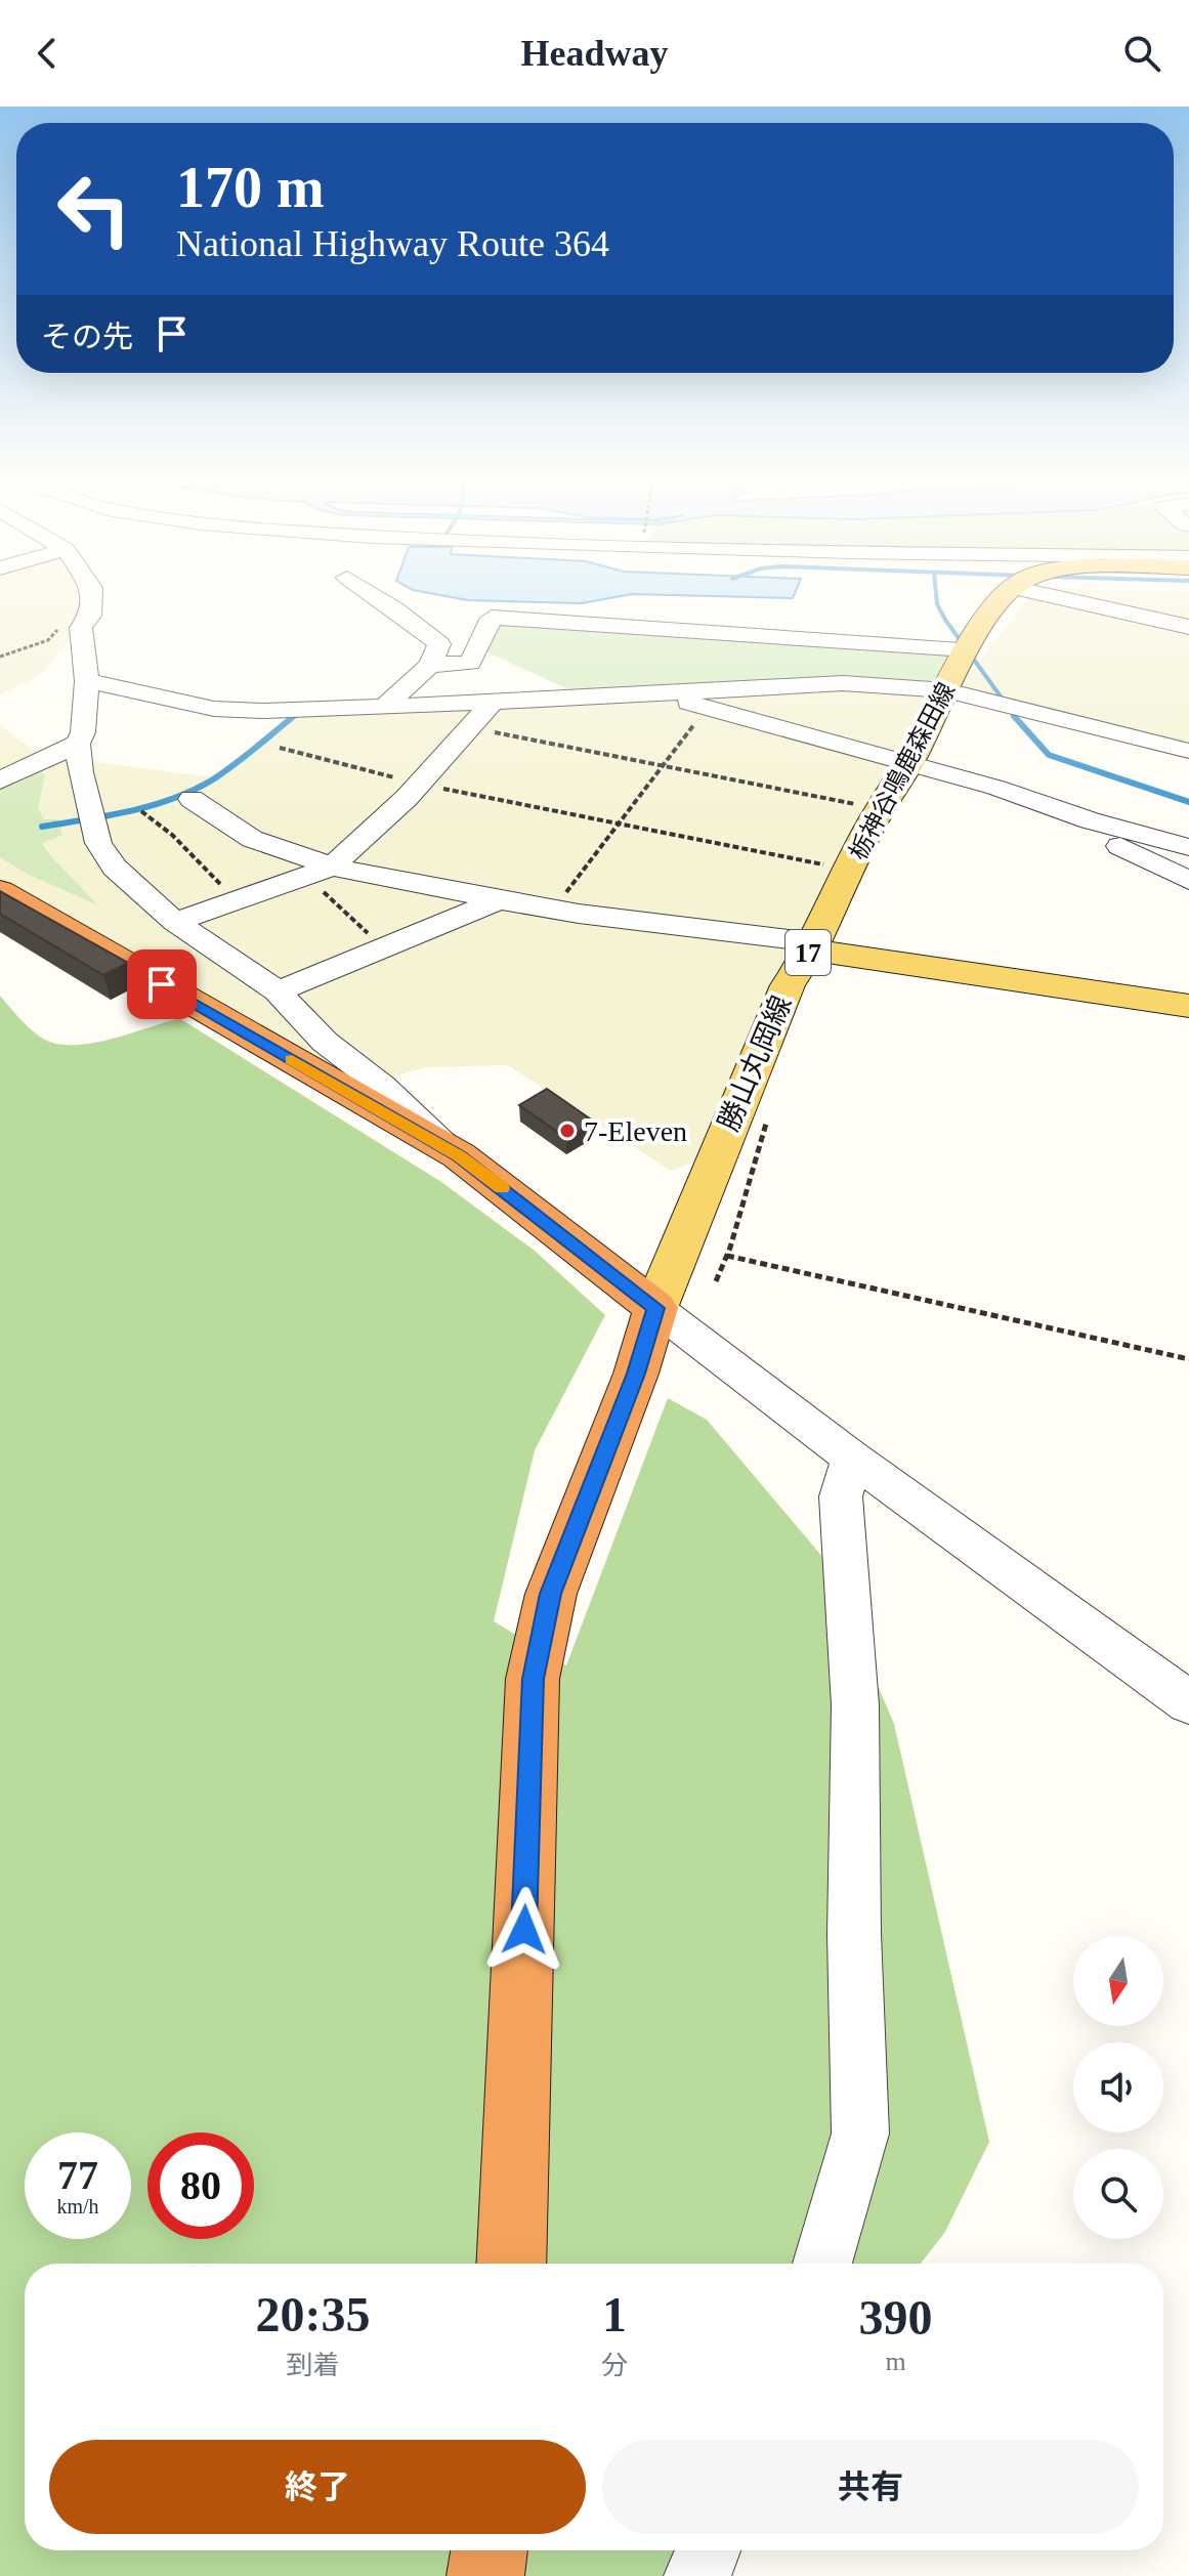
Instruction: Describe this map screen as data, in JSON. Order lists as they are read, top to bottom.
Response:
{
  "streets": {
    "main road": ["栃神谷鳴鹿森田線", "17", "勝山丸岡線"]
  },
  "crossings": [
    ["栃神谷鳴鹿森田線", "17"],
    ["栃神谷鳴鹿森田線", "勝山丸岡線"],
    ["17", "勝山丸岡線"]
  ],
  "places": ["7-Eleven"],
  "north": "bottom",
  "page": {
    "header": "Headway",
    "turn": ["170 m", "National Highway Route 364"],
    "then": "その先",
    "speed": "77 km/h",
    "limit": "80",
    "eta": [
      "20:35",
      "到着",
      "1",
      "分",
      "390",
      "m"
    ],
    "buttons": ["終了", "共有"]
  }
}
